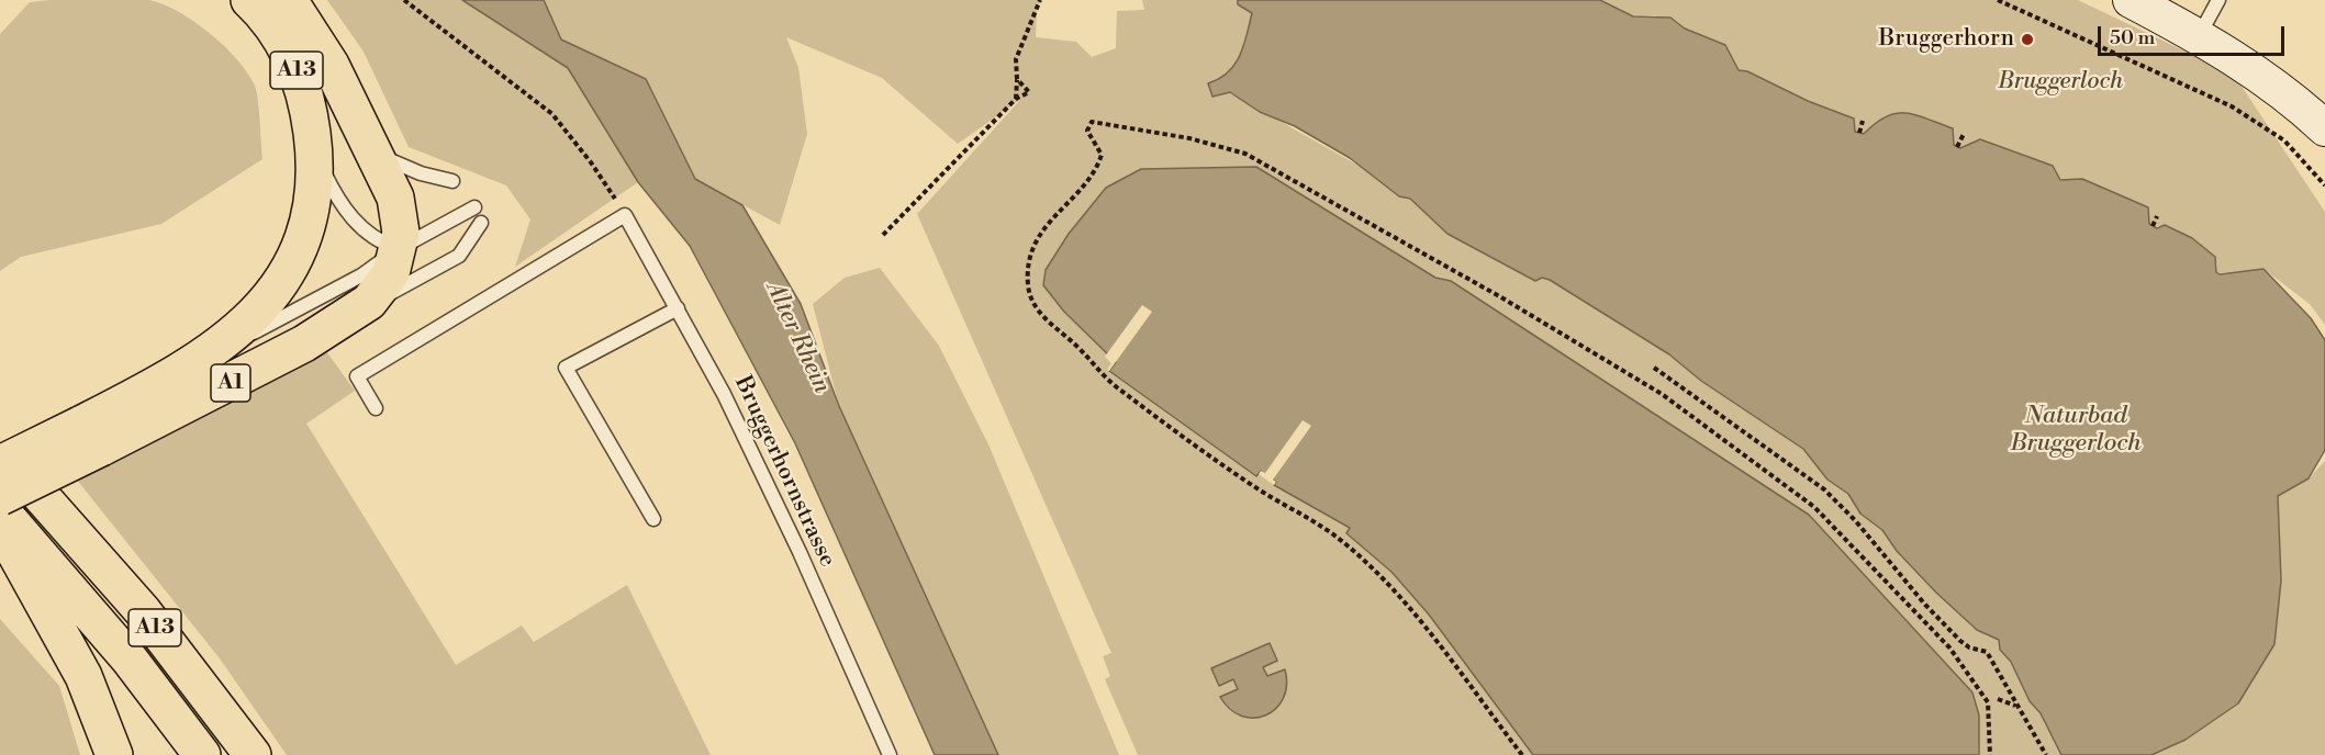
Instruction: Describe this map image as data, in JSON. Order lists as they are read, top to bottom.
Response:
{
  "streets": {
    "highway": ["A13", "A1"],
    "lane": ["Bruggerhornstrasse"]
  },
  "crossings": [
    ["A13", "A1"]
  ],
  "water": ["Alter Rhein", "Naturbad Bruggerloch"],
  "parks": ["Bruggerloch"],
  "places": ["Bruggerhorn"],
  "scale_bar": "50 m"
}
